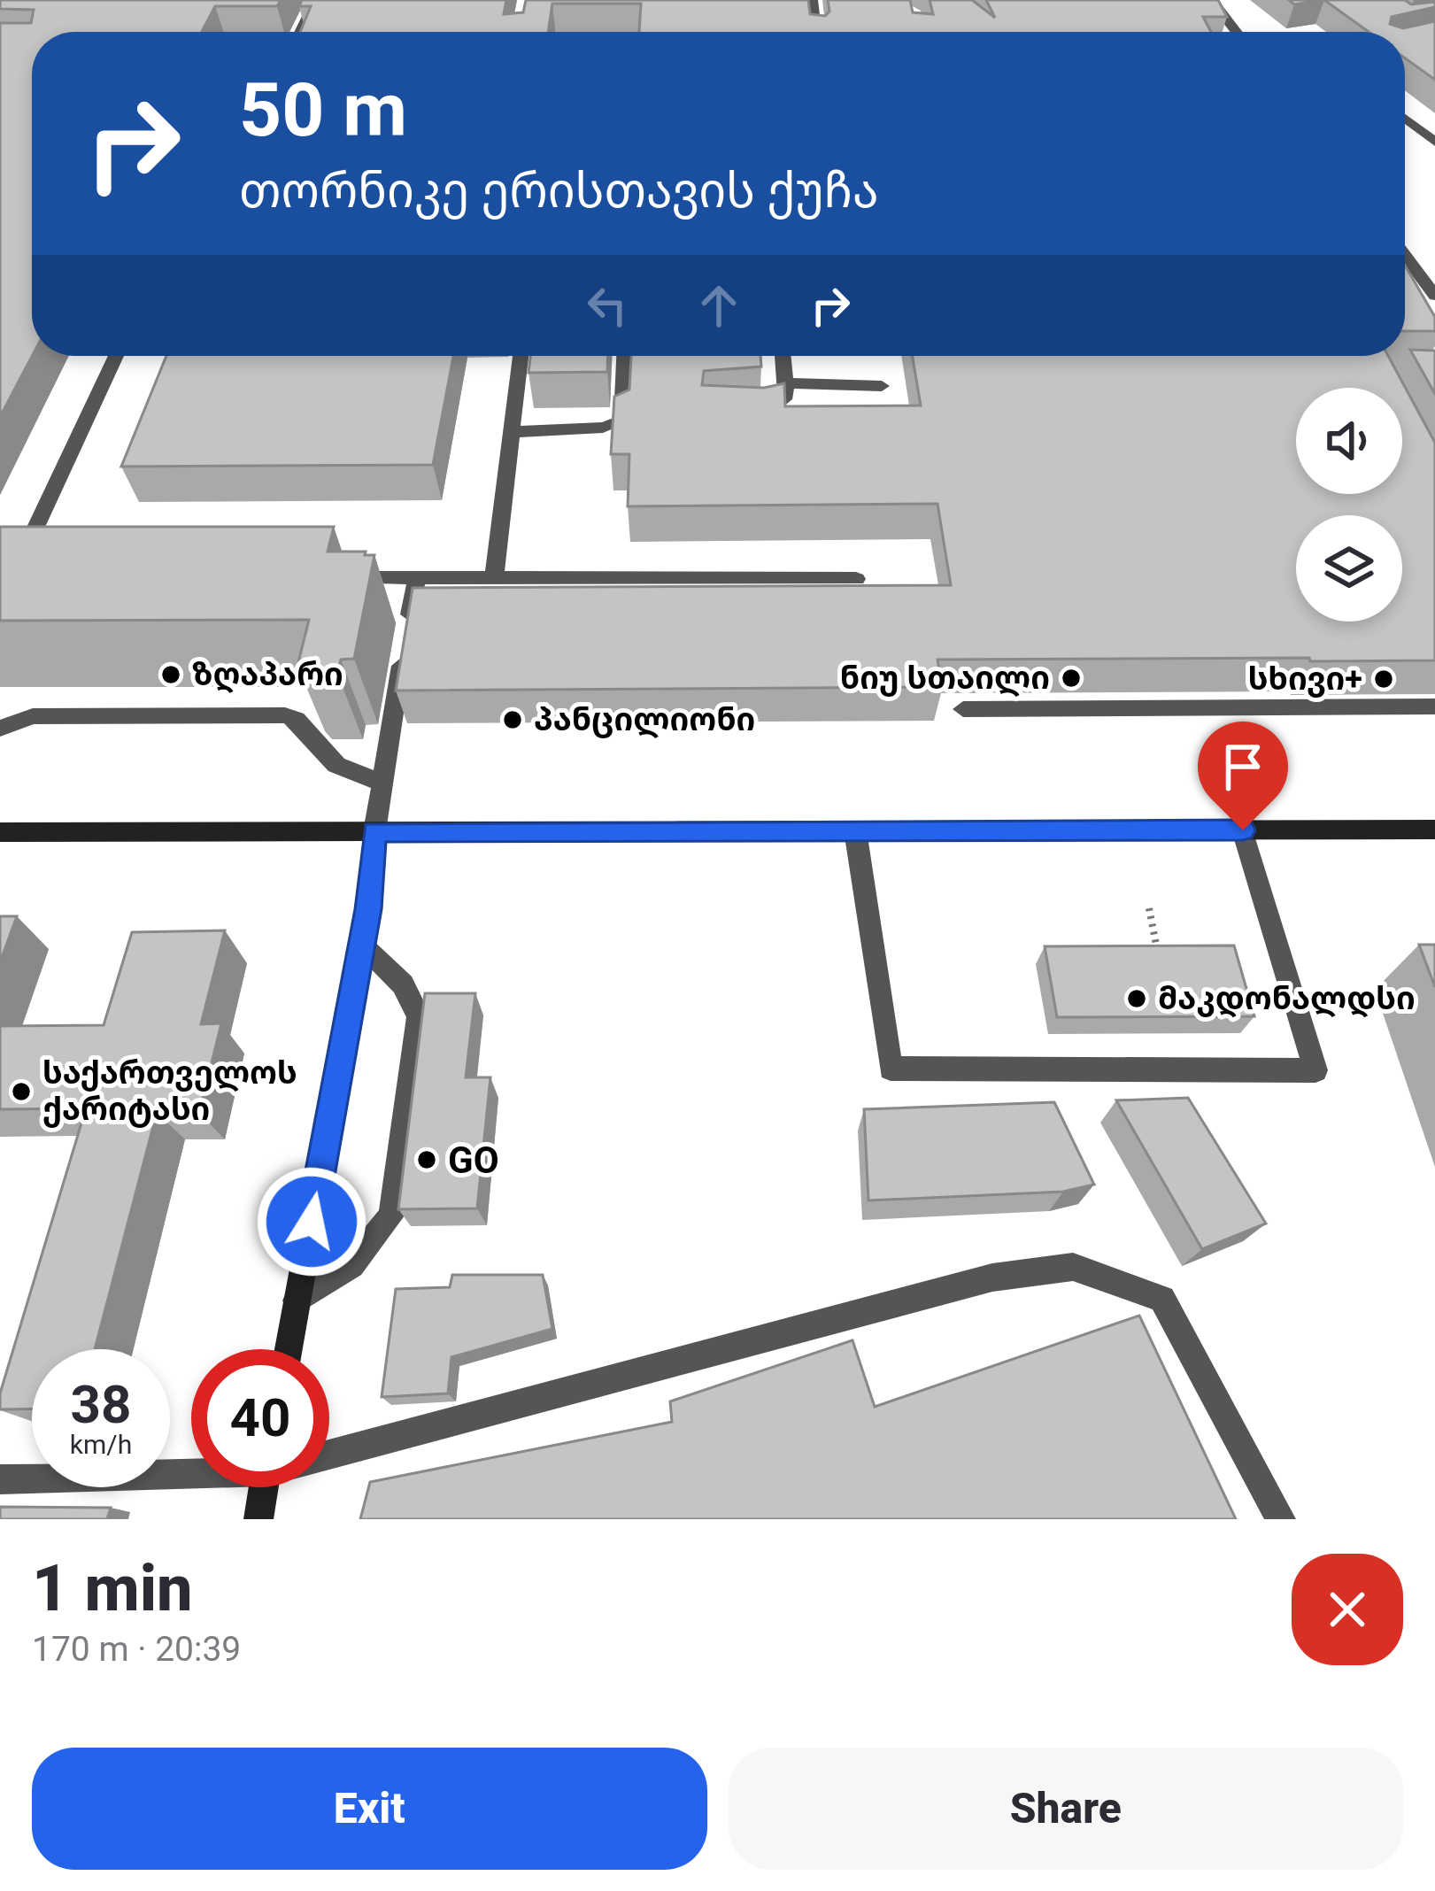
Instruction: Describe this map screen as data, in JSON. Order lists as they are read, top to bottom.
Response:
{
  "places": [
    "ზღაპარი",
    "ნიუ სთაილი",
    "სხივი+",
    "პანცილიონი",
    "მაკდონალდსი",
    "საქართველოს ქარიტასი",
    "GO"
  ],
  "page": {
    "turn": ["50 m", "თორნიკე ერისთავის ქუჩა"],
    "speed": "38 km/h",
    "limit": "40",
    "heading": ["1 min", "170 m · 20:39"],
    "buttons": ["Exit", "Share"]
  }
}
